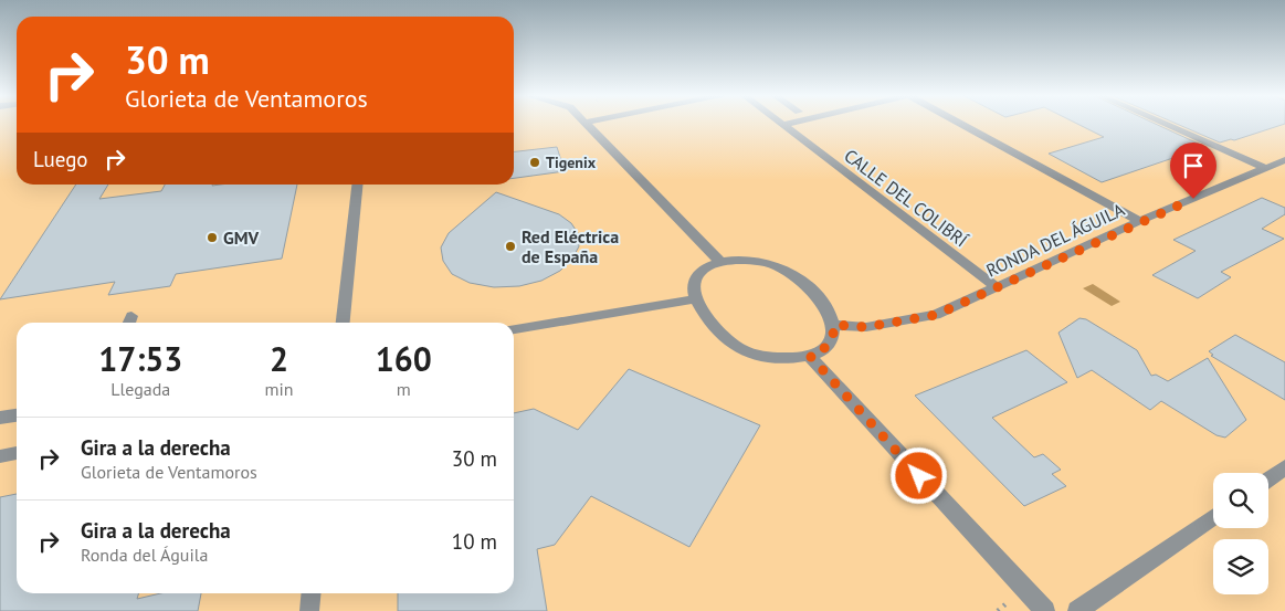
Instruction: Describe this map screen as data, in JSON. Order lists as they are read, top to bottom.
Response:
{
  "streets": {
    "street": ["CALLE DEL COLIBRÍ", "RONDA DEL ÁGUILA"]
  },
  "crossings": [
    ["CALLE DEL COLIBRÍ", "RONDA DEL ÁGUILA"]
  ],
  "places": ["Tigenix", "GMV", "Red Eléctrica de España"],
  "page": {
    "turn": ["30 m", "Glorieta de Ventamoros"],
    "then": "Luego",
    "eta": [
      "17:53",
      "Llegada",
      "2",
      "min",
      "160",
      "m"
    ],
    "list": [
      {
        "name": "Gira a la derecha",
        "note": "Glorieta de Ventamoros",
        "value": "30 m"
      },
      {
        "name": "Gira a la derecha",
        "note": "Ronda del Águila",
        "value": "10 m"
      }
    ]
  }
}
